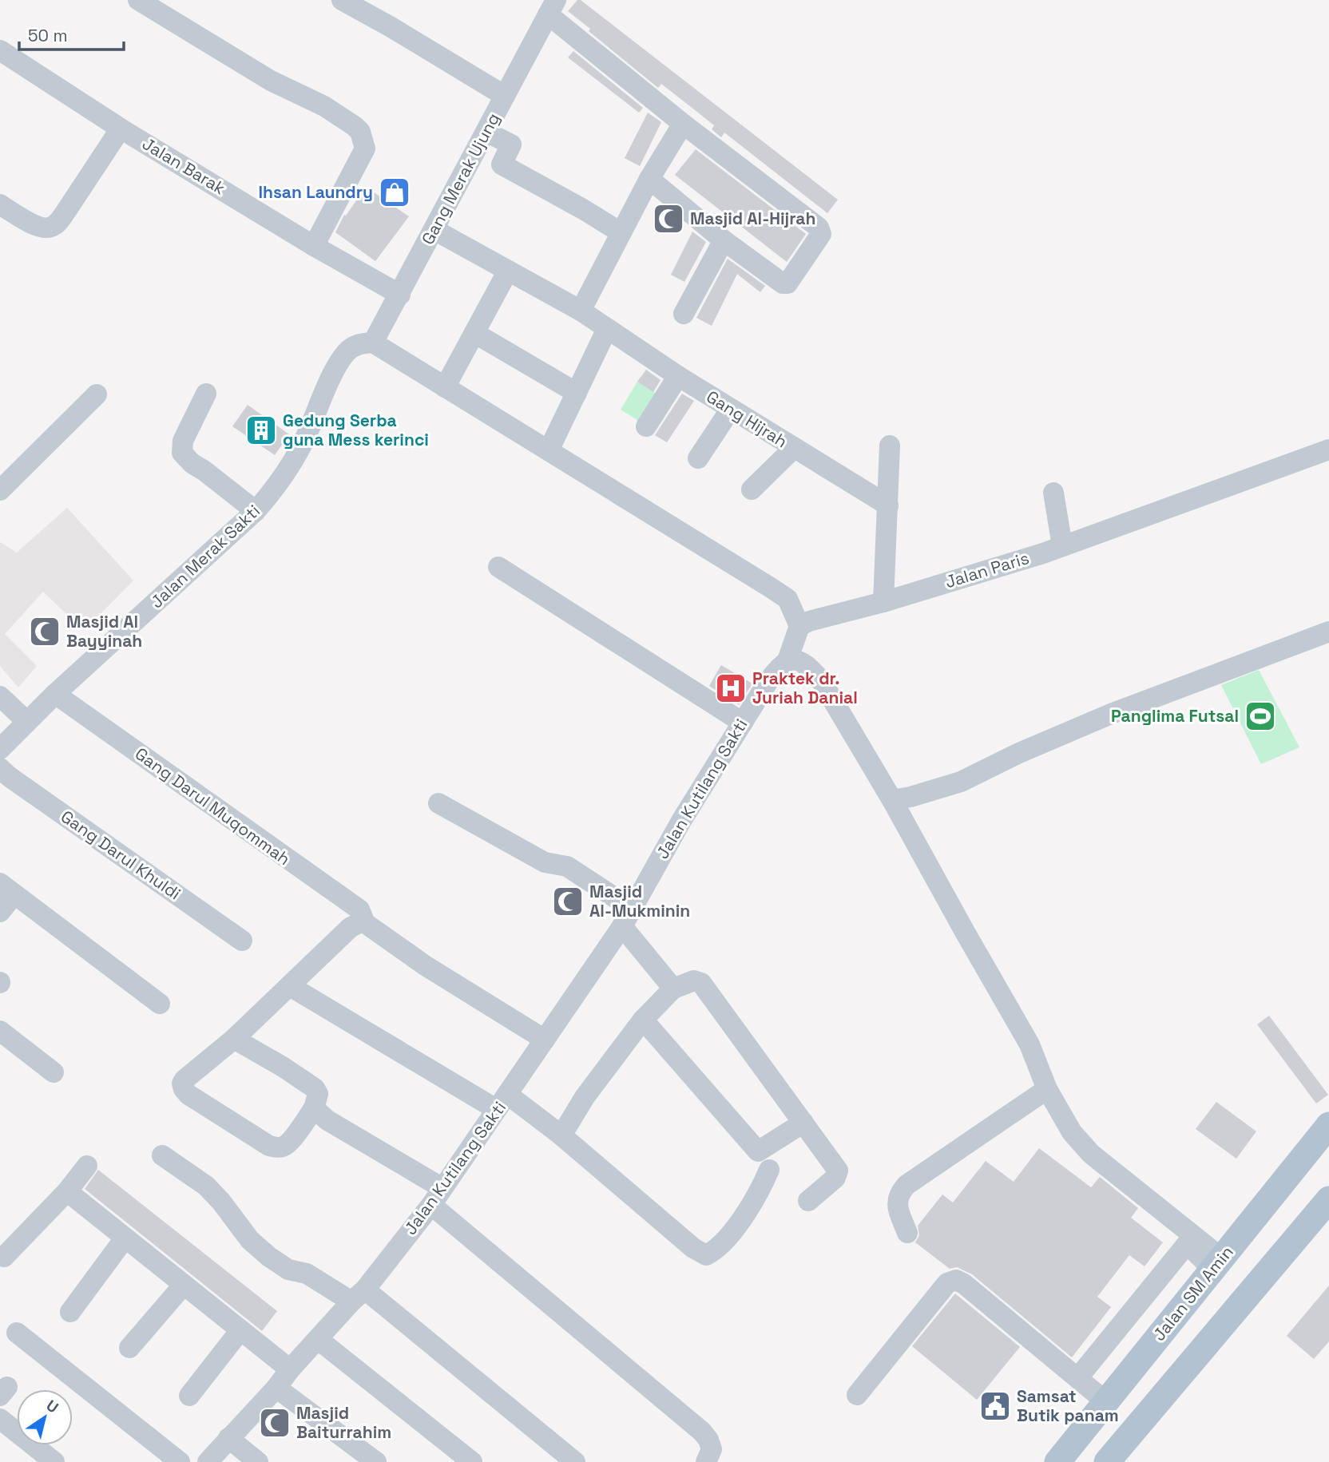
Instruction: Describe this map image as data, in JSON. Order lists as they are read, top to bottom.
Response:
{
  "streets": {
    "main road": ["Jalan SM Amin"],
    "street": [
      "Jalan Barak",
      "Gang Merak Ujung",
      "Gang Hijrah",
      "Jalan Merak Sakti",
      "Jalan Paris",
      "Jalan Kutilang Sakti",
      "Gang Darul Muqommah",
      "Gang Darul Khuldi"
    ]
  },
  "crossings": [
    ["Jalan Barak", "Gang Merak Ujung"],
    ["Gang Merak Ujung", "Gang Hijrah"],
    ["Gang Merak Ujung", "Jalan Merak Sakti"],
    ["Jalan Merak Sakti", "Gang Darul Muqommah"],
    ["Jalan Kutilang Sakti", "Gang Darul Muqommah"]
  ],
  "places": {
    "shop": ["Ihsan Laundry"],
    "mosque": [
      "Masjid Al-Hijrah",
      "Masjid Al Bayyinah",
      "Masjid Al-Mukminin",
      "Masjid Baiturrahim"
    ],
    "building": ["Gedung Serba guna Mess kerinci"],
    "hospital": ["Praktek dr. Juriah Danial"],
    "sports": ["Panglima Futsal"],
    "public building": ["Samsat Butik panam"]
  },
  "scale_bar": "50 m",
  "north": "top right"
}
